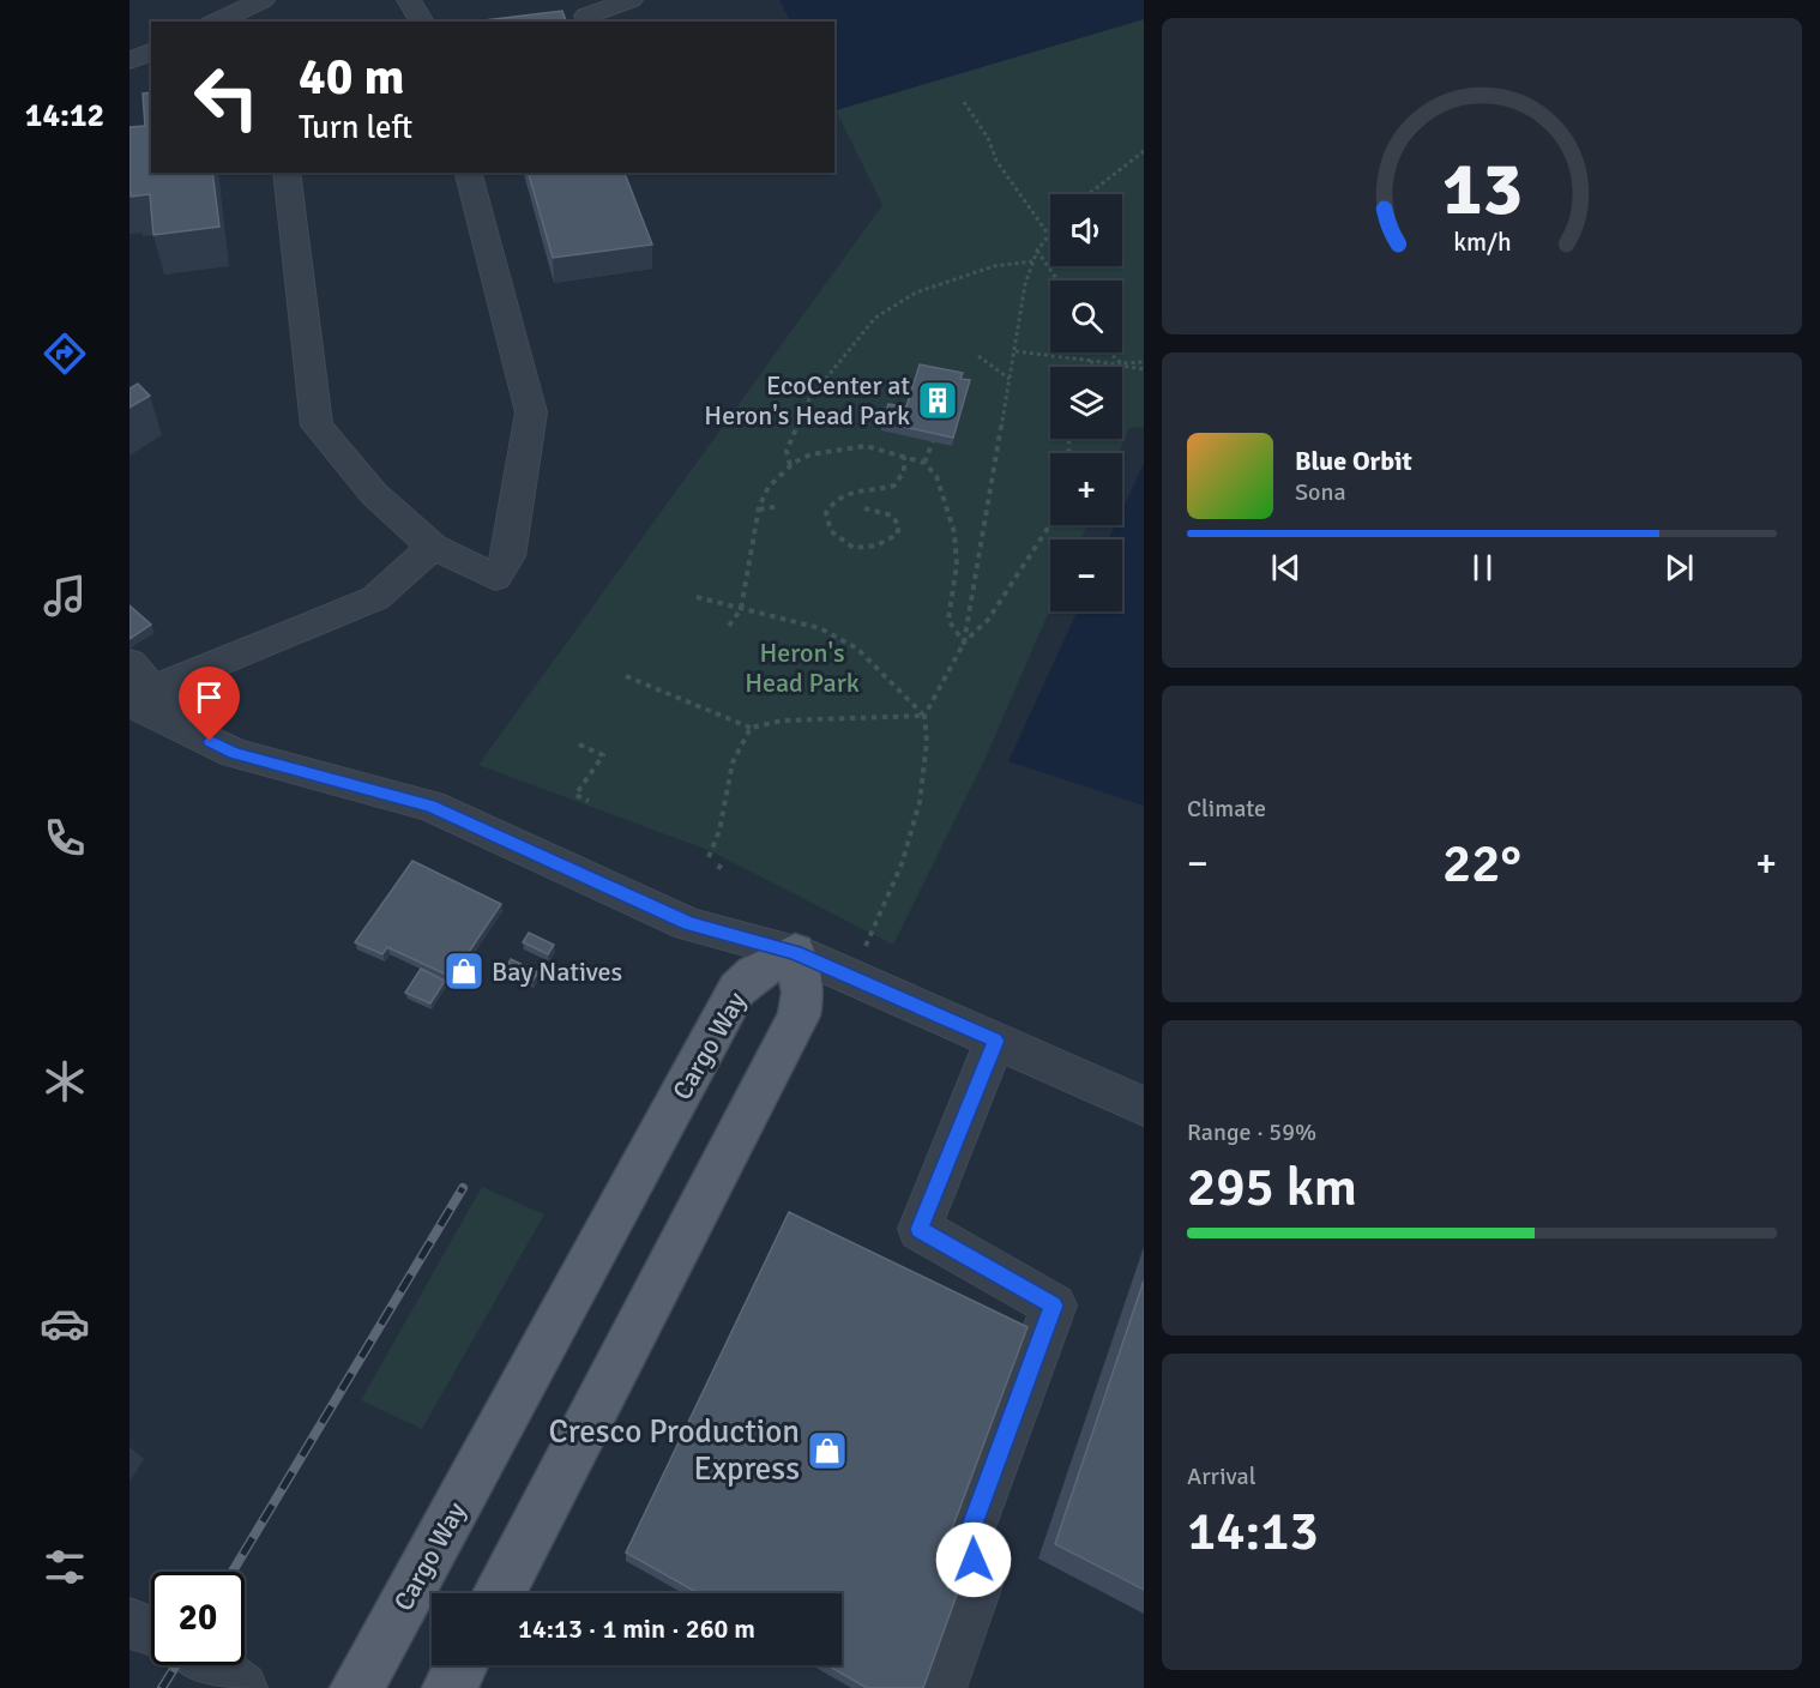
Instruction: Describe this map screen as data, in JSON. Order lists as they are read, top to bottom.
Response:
{
  "streets": {
    "main road": ["Cargo Way"]
  },
  "parks": ["Heron's Head Park"],
  "places": {
    "building": ["EcoCenter at Heron's Head Park"],
    "shop": ["Bay Natives", "Cresco Production Express"]
  },
  "page": {
    "tabs": "14:12",
    "turn": ["40 m", "Turn left"],
    "map_buttons": ["+", "−"],
    "song": ["Blue Orbit", "Sona"],
    "tile": [
      "Climate",
      ["Range · 59%", "295 km"],
      ["Arrival", "14:13"]
    ],
    "heat": ["−", "22°", "+"],
    "limit": "20",
    "trip": "14:13 · 1 min · 260 m",
    "gauge": ["13", "km/h"]
  }
}
